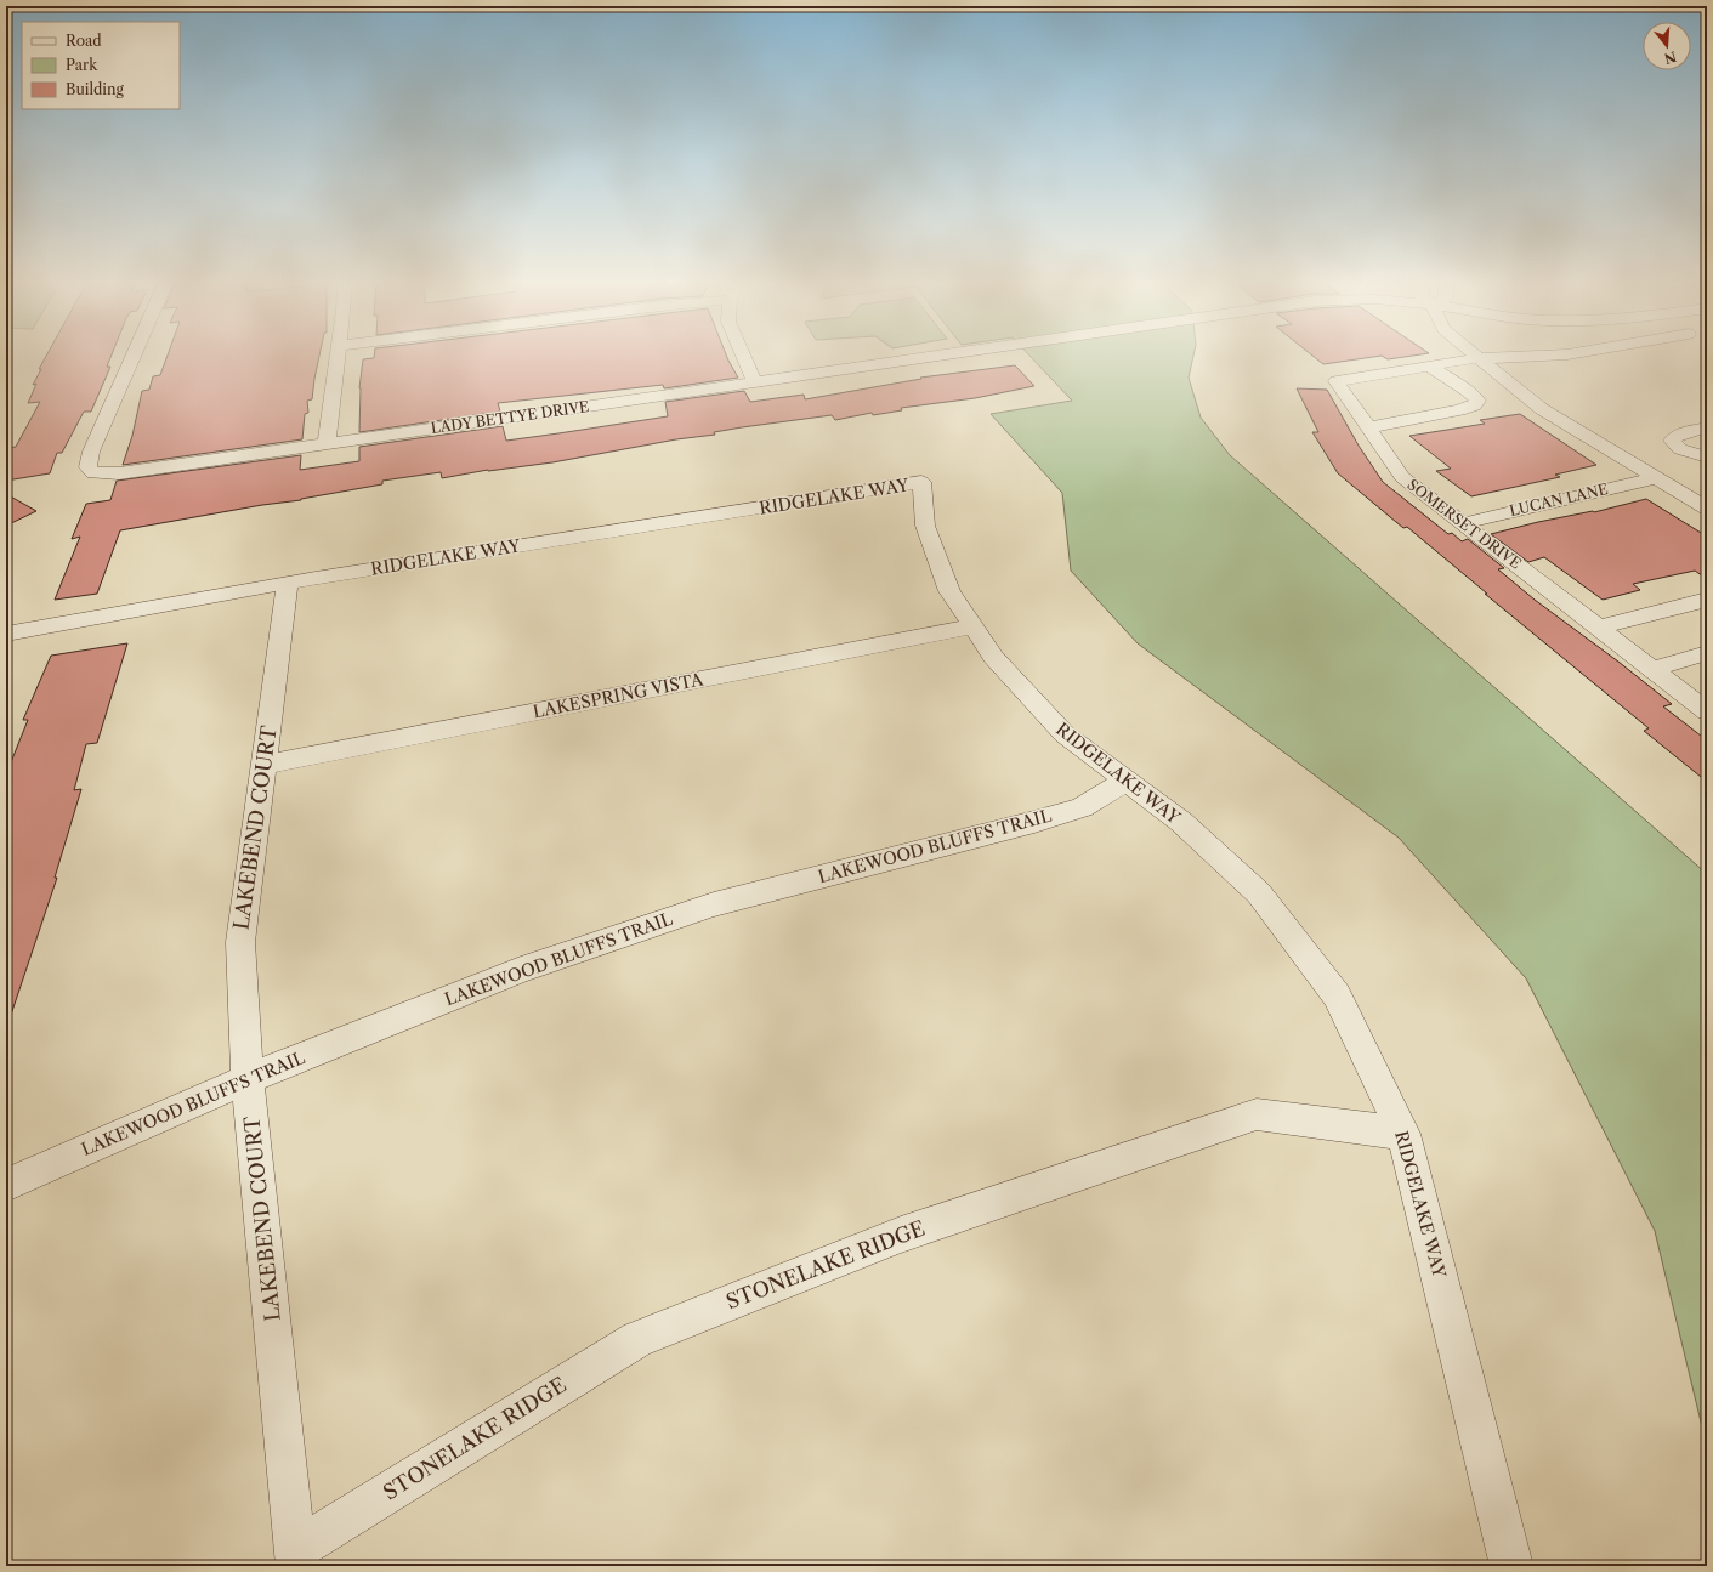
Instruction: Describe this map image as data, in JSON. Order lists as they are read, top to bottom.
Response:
{
  "streets": {
    "street": [
      "LADY BETTYE DRIVE",
      "RIDGELAKE WAY",
      "LUCAN LANE",
      "SOMERSET DRIVE",
      "LAKESPRING VISTA",
      "LAKEBEND COURT",
      "LAKEWOOD BLUFFS TRAIL",
      "STONELAKE RIDGE"
    ]
  },
  "crossings": [
    ["RIDGELAKE WAY", "LAKESPRING VISTA"],
    ["RIDGELAKE WAY", "LAKEBEND COURT"],
    ["RIDGELAKE WAY", "LAKEWOOD BLUFFS TRAIL"],
    ["RIDGELAKE WAY", "STONELAKE RIDGE"],
    ["LUCAN LANE", "SOMERSET DRIVE"],
    ["LAKESPRING VISTA", "LAKEBEND COURT"],
    ["LAKEBEND COURT", "LAKEWOOD BLUFFS TRAIL"],
    ["LAKEBEND COURT", "STONELAKE RIDGE"]
  ],
  "legend": ["Road", "Park", "Building"],
  "north": "bottom"
}
